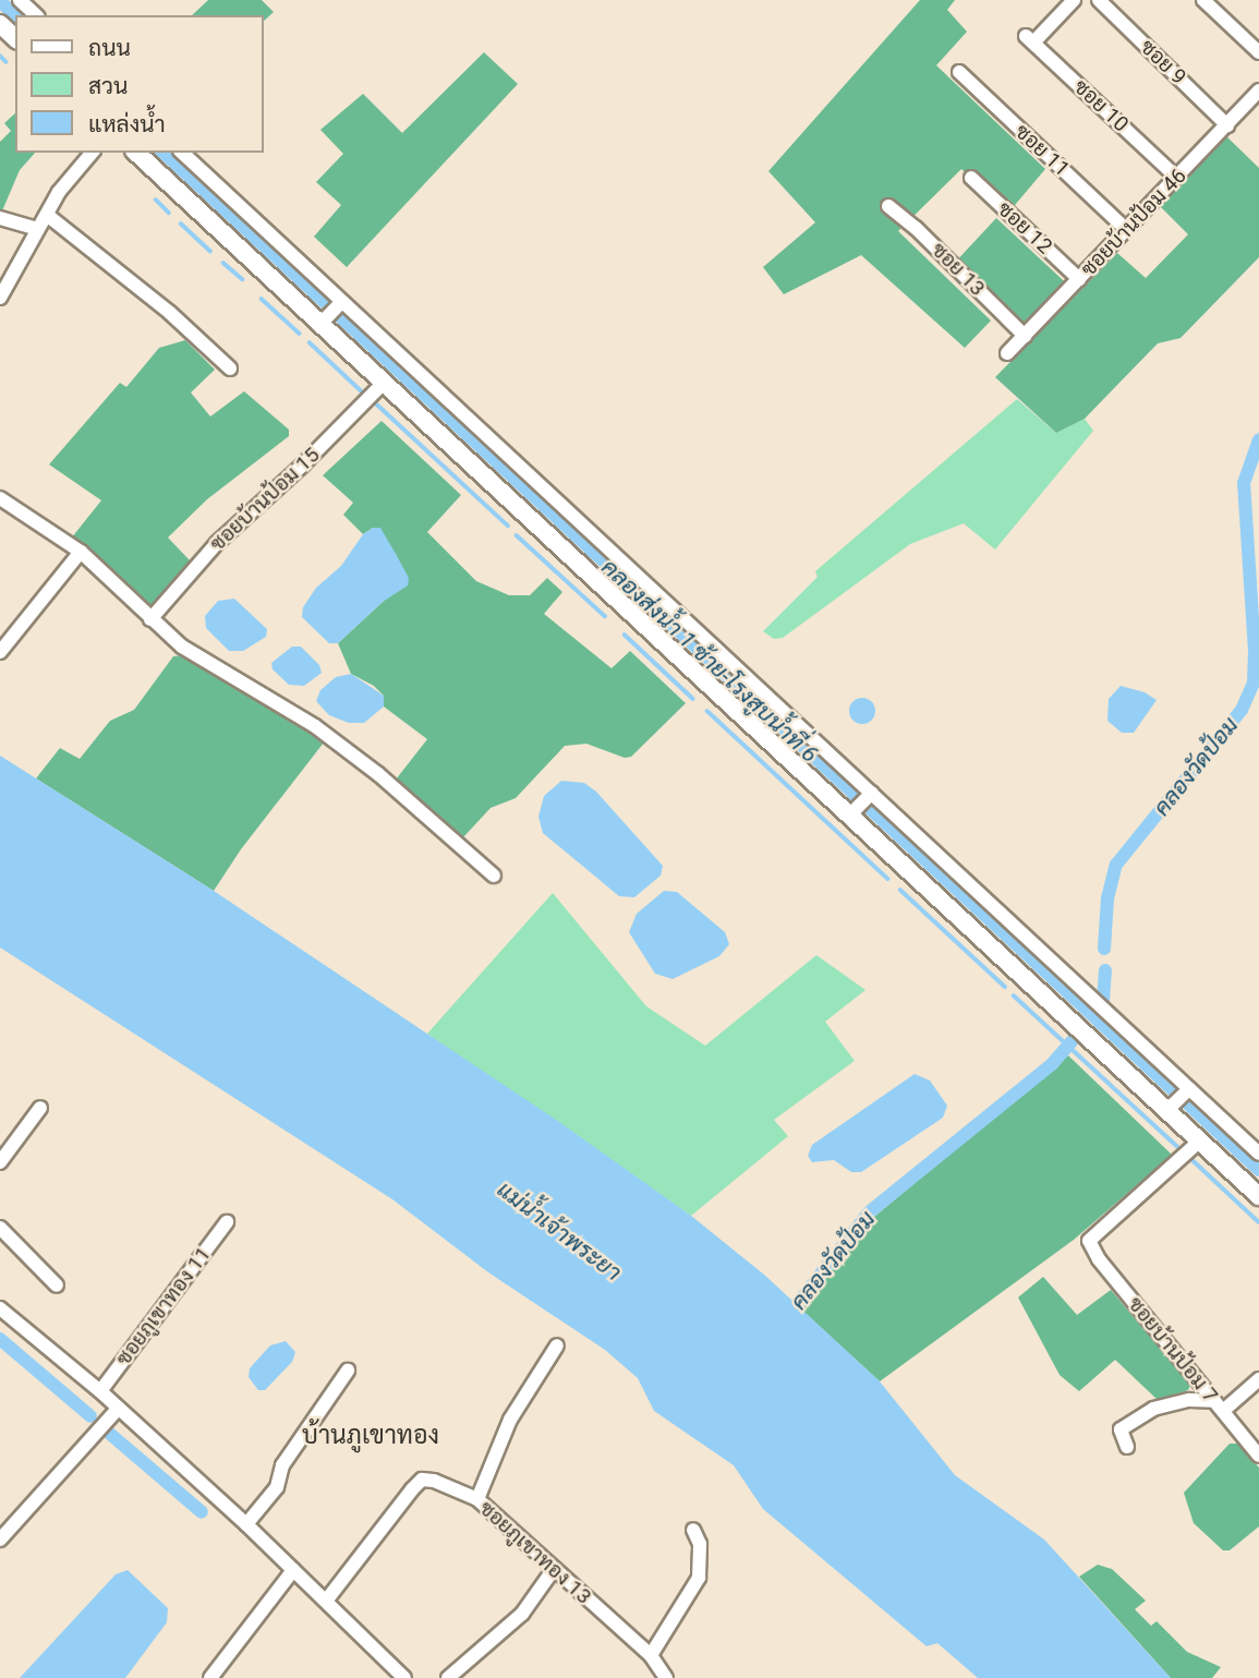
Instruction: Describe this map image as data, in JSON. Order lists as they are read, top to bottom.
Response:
{
  "streets": {
    "street": [
      "ซอย 9",
      "ซอย 10",
      "ซอย 11",
      "ซอยบ้านป้อม 46",
      "ซอย 12",
      "ซอย 13",
      "ซอยบ้านป้อม 15",
      "ซอยภูเขาทอง 11",
      "ซอยบ้านป้อม 7",
      "ซอยภูเขาทอง 13"
    ]
  },
  "crossings": [
    ["ซอย 9", "ซอยบ้านป้อม 46"],
    ["ซอย 10", "ซอยบ้านป้อม 46"],
    ["ซอย 11", "ซอยบ้านป้อม 46"],
    ["ซอยบ้านป้อม 46", "ซอย 12"],
    ["ซอยบ้านป้อม 46", "ซอย 13"]
  ],
  "districts": ["บ้านภูเขาทอง"],
  "water": ["คลองส่งน้ำ 1 ซ้าย-โรงสูบน้ำที่ 6", "คลองวัดป้อม", "แม่น้ำเจ้าพระยา"],
  "legend": ["ถนน", "สวน", "แหล่งน้ำ"]
}
